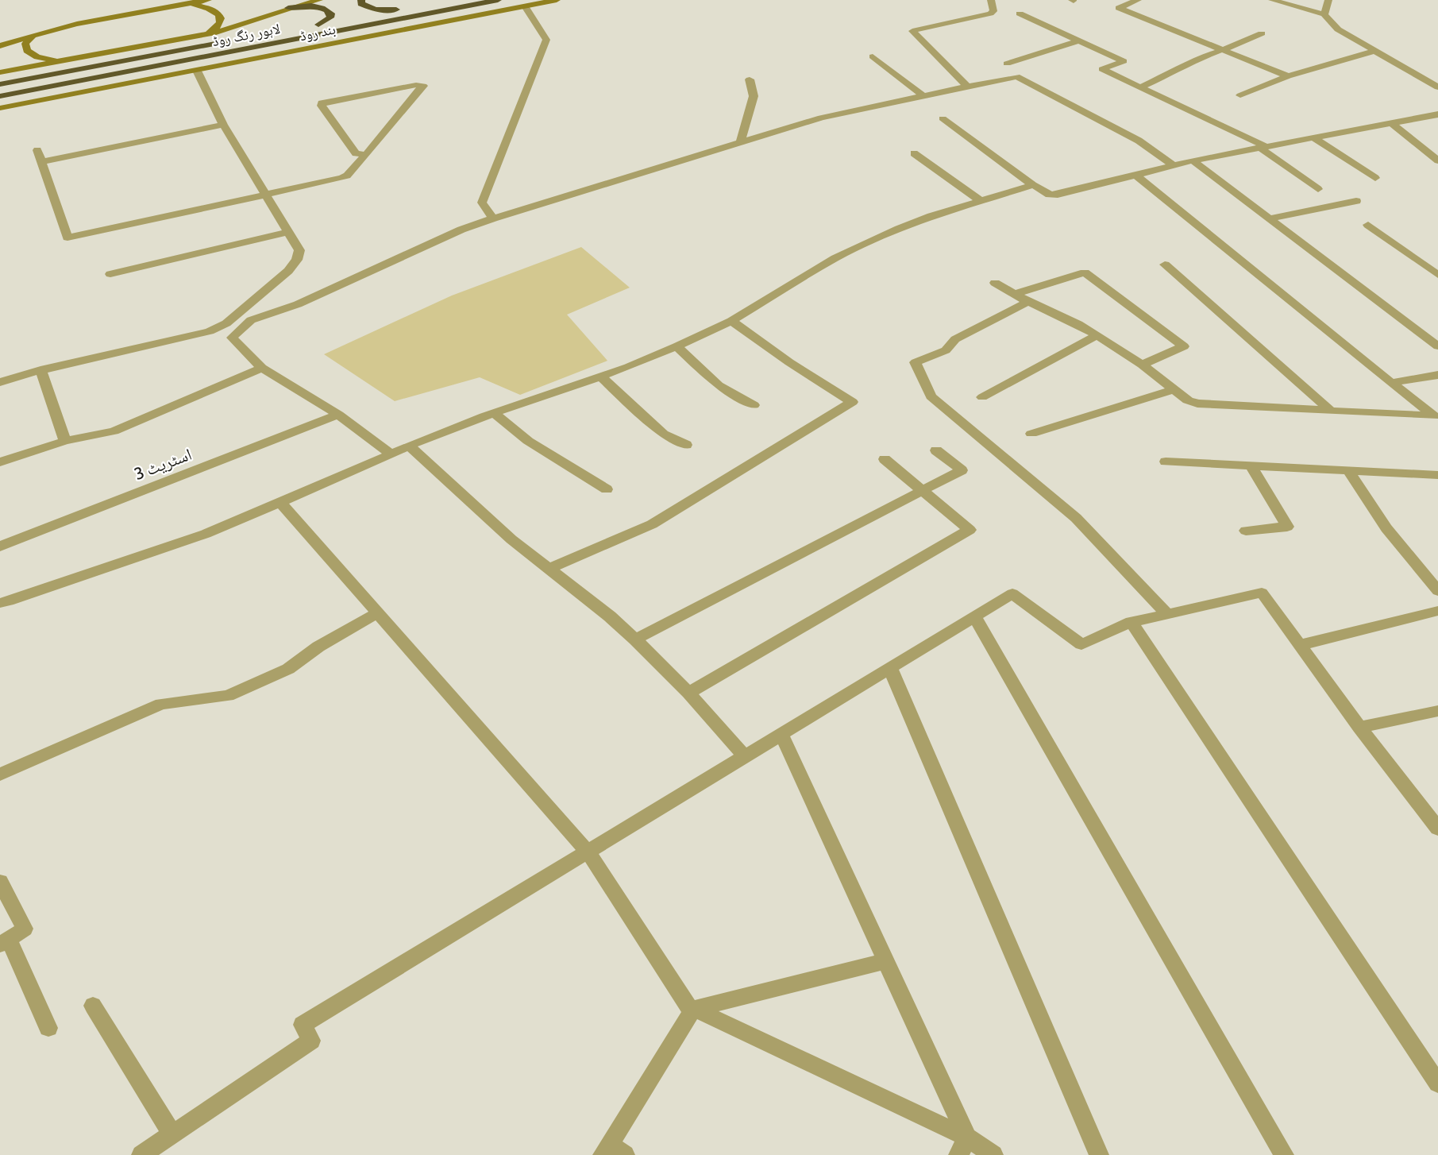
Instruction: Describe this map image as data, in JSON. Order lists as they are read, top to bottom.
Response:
{
  "streets": {
    "highway": ["لاہور رنگ روڈ"],
    "main road": ["بند روڈ"],
    "street": ["اسٹریٹ 3"]
  }
}
